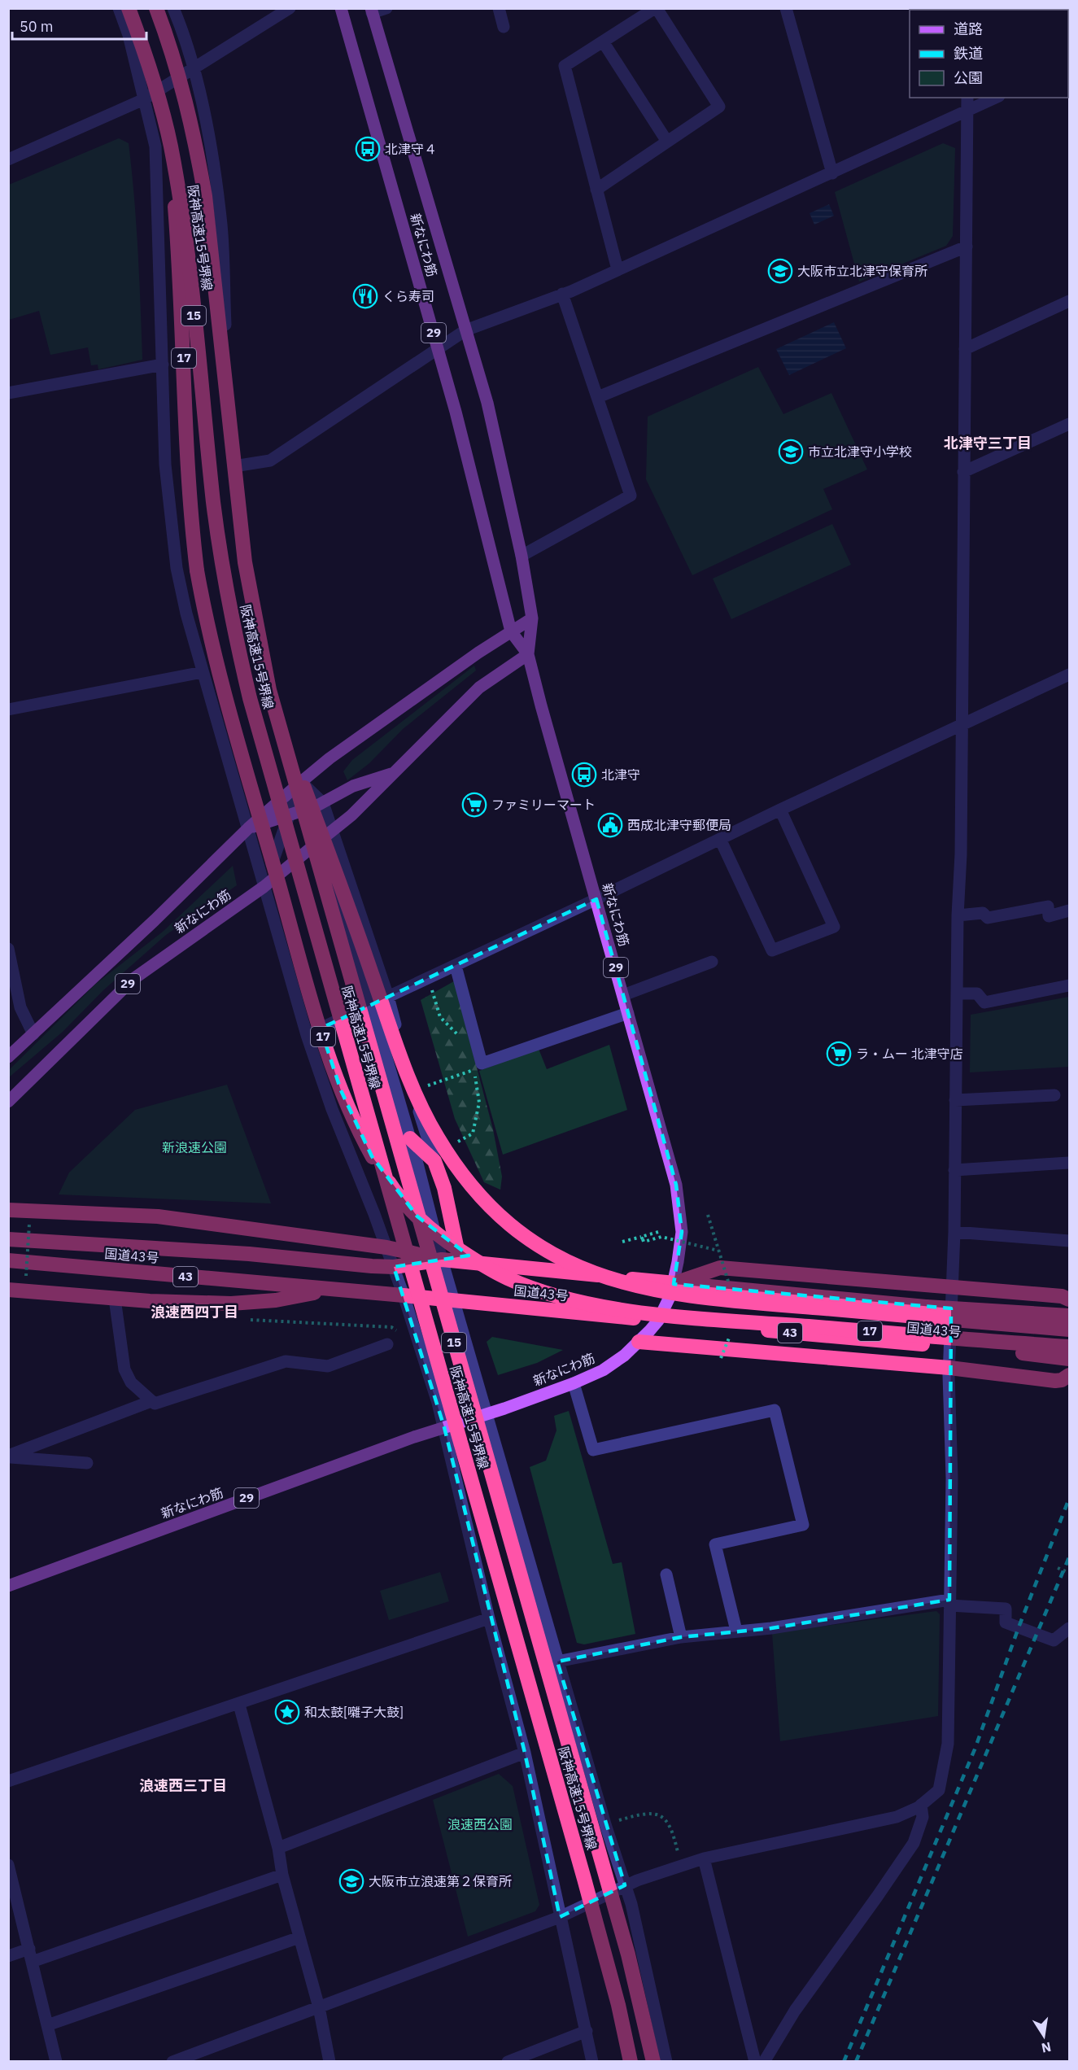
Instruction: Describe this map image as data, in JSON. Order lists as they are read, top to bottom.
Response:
{
  "streets": {
    "highway": [
      "阪神高速15号堺線",
      "15",
      "17",
      "国道43号",
      "43"
    ],
    "main road": ["新なにわ筋", "29"]
  },
  "crossings": [
    ["阪神高速15号堺線", "17"],
    ["新なにわ筋", "国道43号"]
  ],
  "districts": ["北津守三丁目", "浪速西四丁目", "浪速西三丁目"],
  "parks": ["新浪速公園", "浪速西公園"],
  "places": {
    "bus stop": ["北津守４", "北津守"],
    "school or university": ["大阪市立北津守保育所", "市立北津守小学校", "大阪市立浪速第２保育所"],
    "restaurant": ["くら寿司"],
    "supermarket": ["ファミリーマート", "ラ・ムー 北津守店"],
    "public building": ["西成北津守郵便局"],
    "place": ["和太鼓[囃子大鼓]"]
  },
  "legend": ["道路", "鉄道", "公園"],
  "scale_bar": "50 m",
  "north": "bottom"
}
